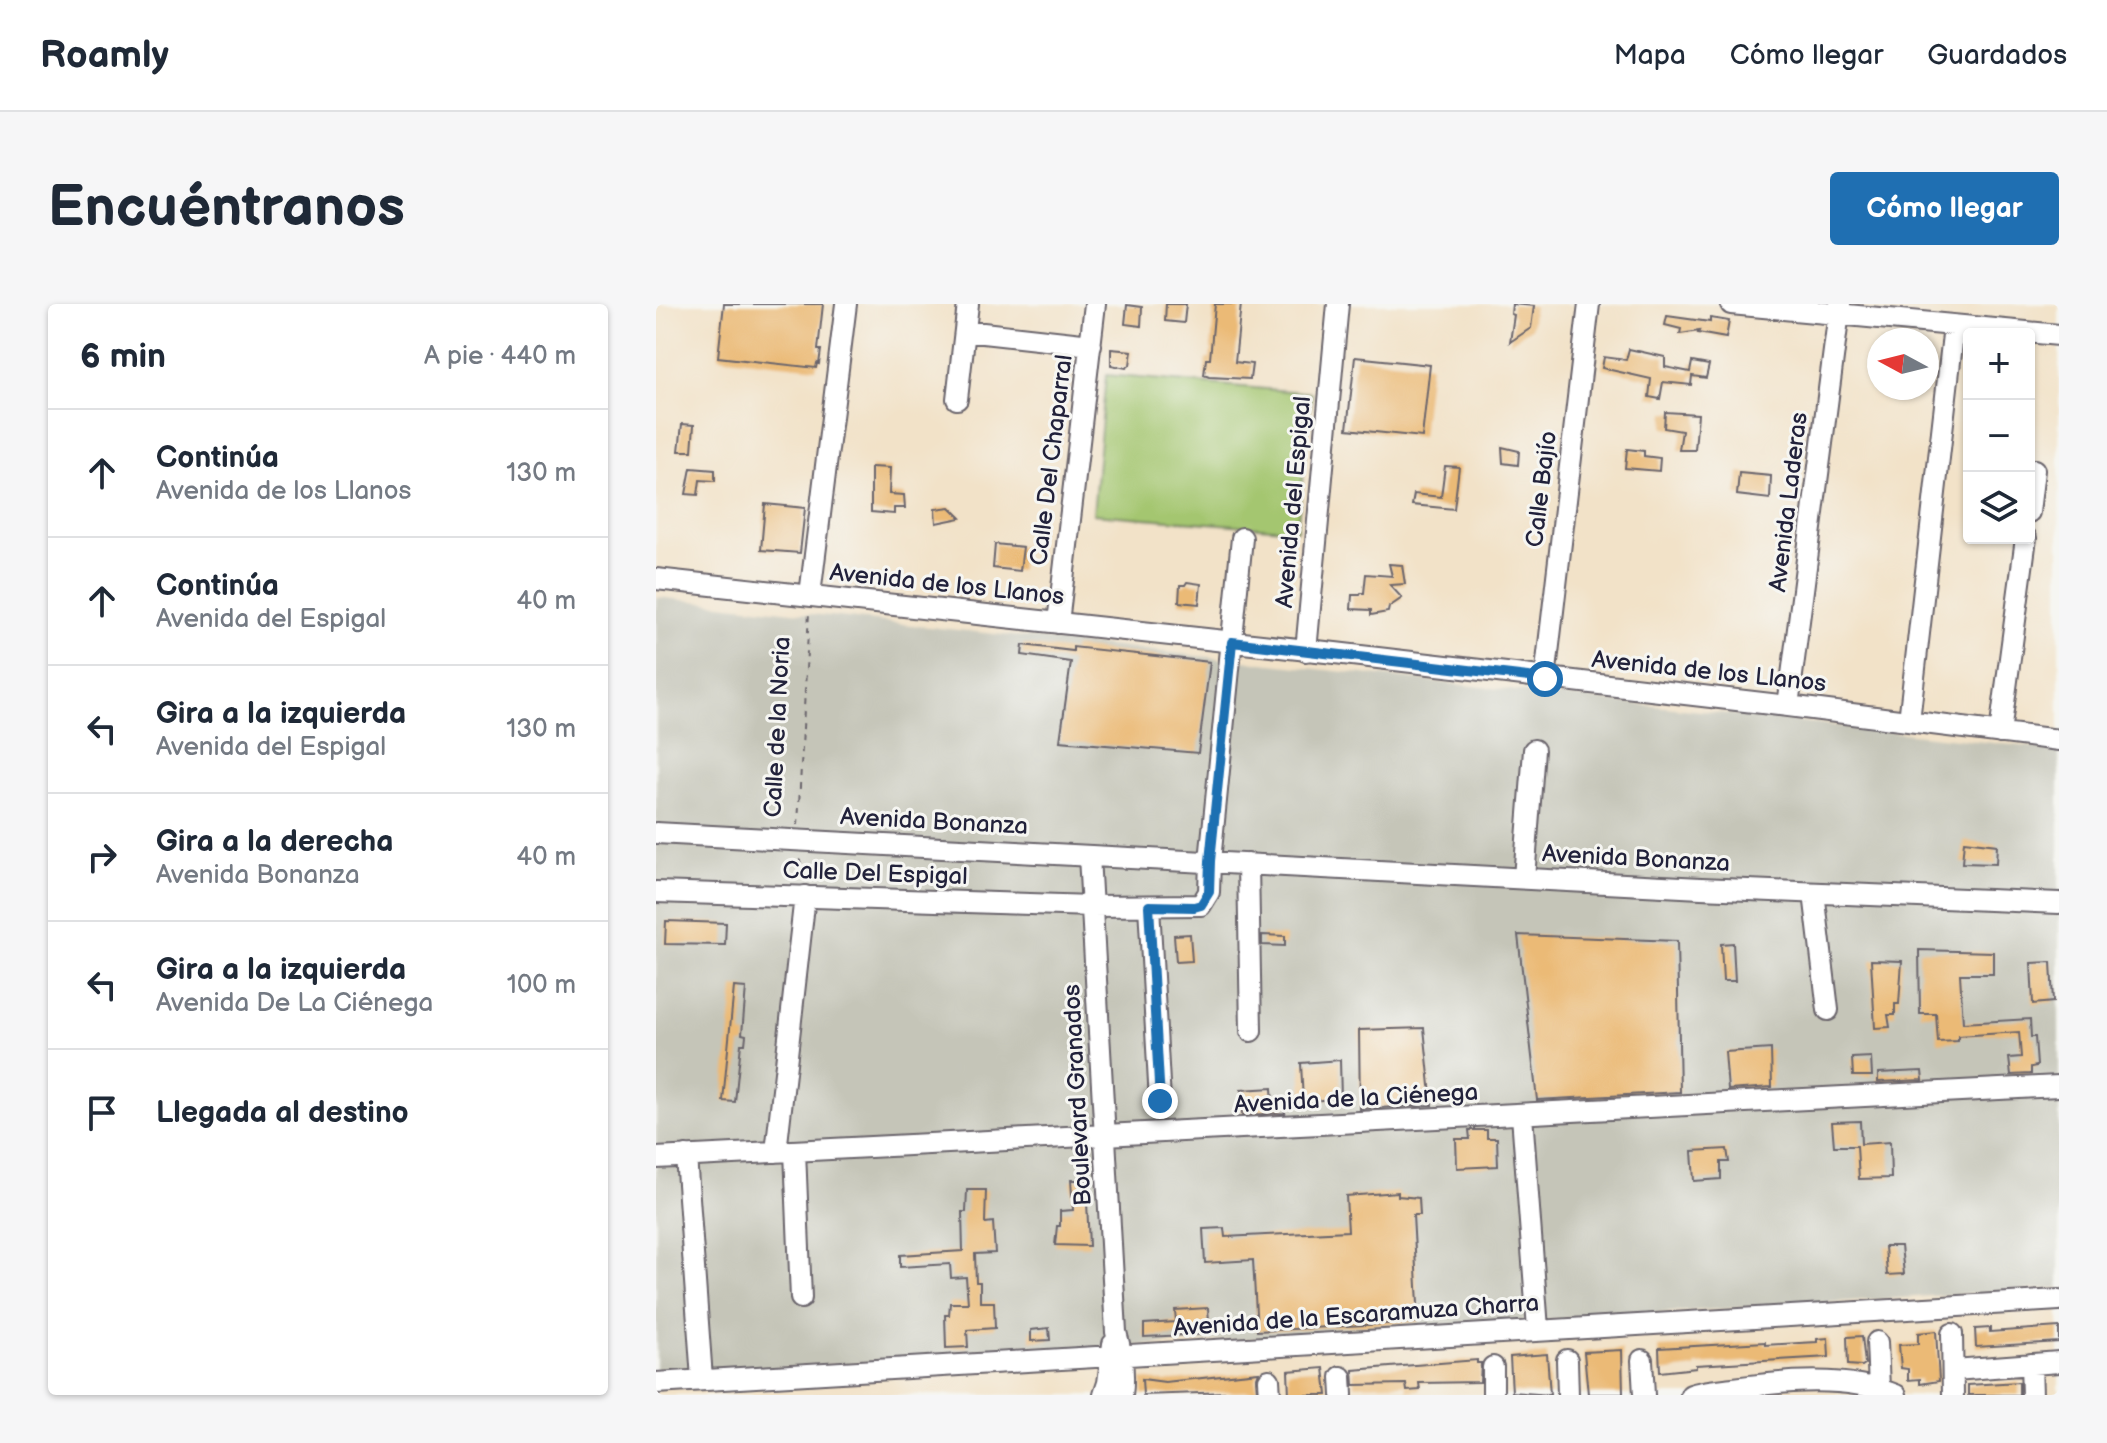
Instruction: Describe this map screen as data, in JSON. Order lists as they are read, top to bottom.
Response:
{
  "streets": {
    "street": [
      "Calle Del Chaparral",
      "Calle Bajío",
      "Avenida del Espigal",
      "Avenida Laderas",
      "Avenida de los Llanos",
      "Avenida Bonanza",
      "Calle Del Espigal",
      "Boulevard Granados",
      "Avenida de la Ciénega",
      "Avenida de la Escaramuza Charra"
    ],
    "path": ["Calle de la Noria"]
  },
  "crossings": [
    ["Calle Del Chaparral", "Avenida de los Llanos"],
    ["Calle Bajío", "Avenida de los Llanos"],
    ["Avenida del Espigal", "Avenida de los Llanos"],
    ["Avenida Laderas", "Avenida de los Llanos"],
    ["Avenida de los Llanos", "Calle de la Noria"],
    ["Calle de la Noria", "Avenida Bonanza"],
    ["Calle de la Noria", "Calle Del Espigal"],
    ["Avenida Bonanza", "Boulevard Granados"],
    ["Calle Del Espigal", "Boulevard Granados"],
    ["Boulevard Granados", "Avenida de la Ciénega"],
    ["Boulevard Granados", "Avenida de la Escaramuza Charra"]
  ],
  "north": "left",
  "page": {
    "header": "Roamly",
    "nav": ["Mapa", "Cómo llegar", "Guardados"],
    "buttons": "Cómo llegar",
    "title": "Encuéntranos",
    "heading": ["6 min", "A pie · 440 m"],
    "map_buttons": ["+", "−"],
    "list": [
      ["Continúa", "Avenida de los Llanos", "130 m"],
      ["Continúa", "Avenida del Espigal", "40 m"],
      ["Gira a la izquierda", "Avenida del Espigal", "130 m"],
      ["Gira a la derecha", "Avenida Bonanza", "40 m"],
      ["Gira a la izquierda", "Avenida De La Ciénega", "100 m"],
      "Llegada al destino"
    ]
  }
}
